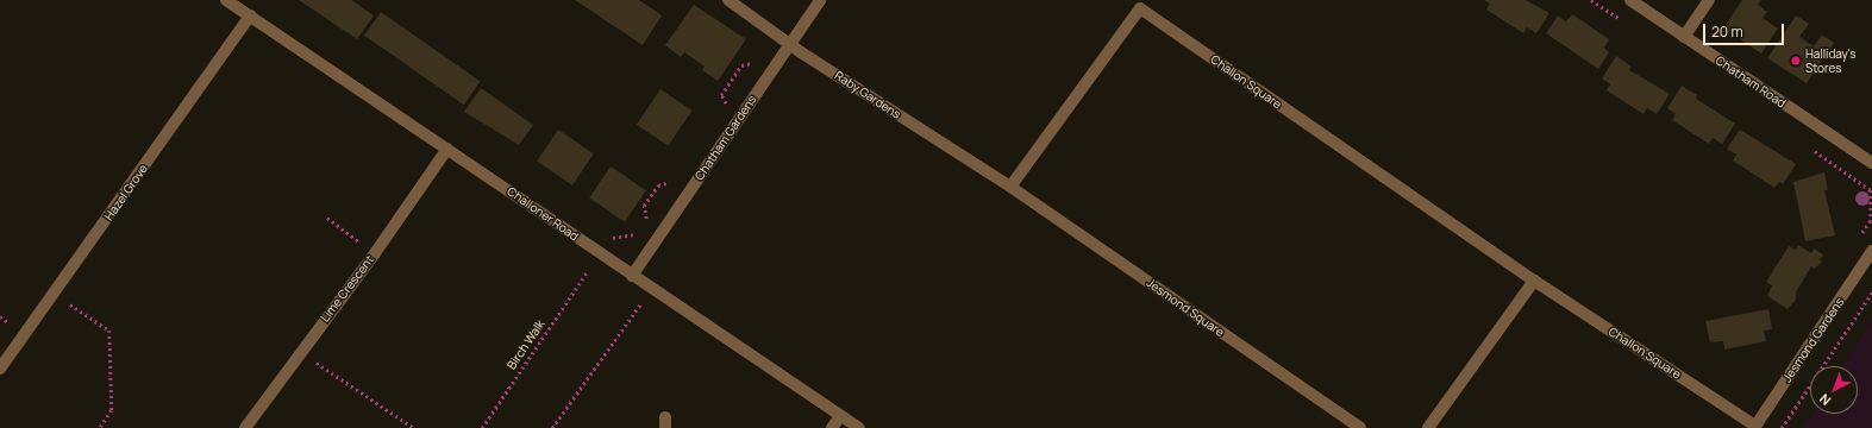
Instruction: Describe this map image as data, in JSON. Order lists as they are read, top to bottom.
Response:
{
  "streets": {
    "street": [
      "Challon Square",
      "Chatham Road",
      "Raby Gardens",
      "Chatham Gardens",
      "Hazel Grove",
      "Challoner Road",
      "Lime Crescent",
      "Jesmond Square",
      "Jesmond Gardens"
    ],
    "path": ["Birch Walk"]
  },
  "crossings": [
    ["Challon Square", "Raby Gardens"],
    ["Challon Square", "Jesmond Square"],
    ["Challon Square", "Jesmond Gardens"],
    ["Raby Gardens", "Chatham Gardens"],
    ["Raby Gardens", "Jesmond Square"],
    ["Chatham Gardens", "Challoner Road"],
    ["Hazel Grove", "Challoner Road"],
    ["Challoner Road", "Lime Crescent"]
  ],
  "places": ["Halliday's Stores"],
  "scale_bar": "20 m",
  "north": "bottom left"
}
